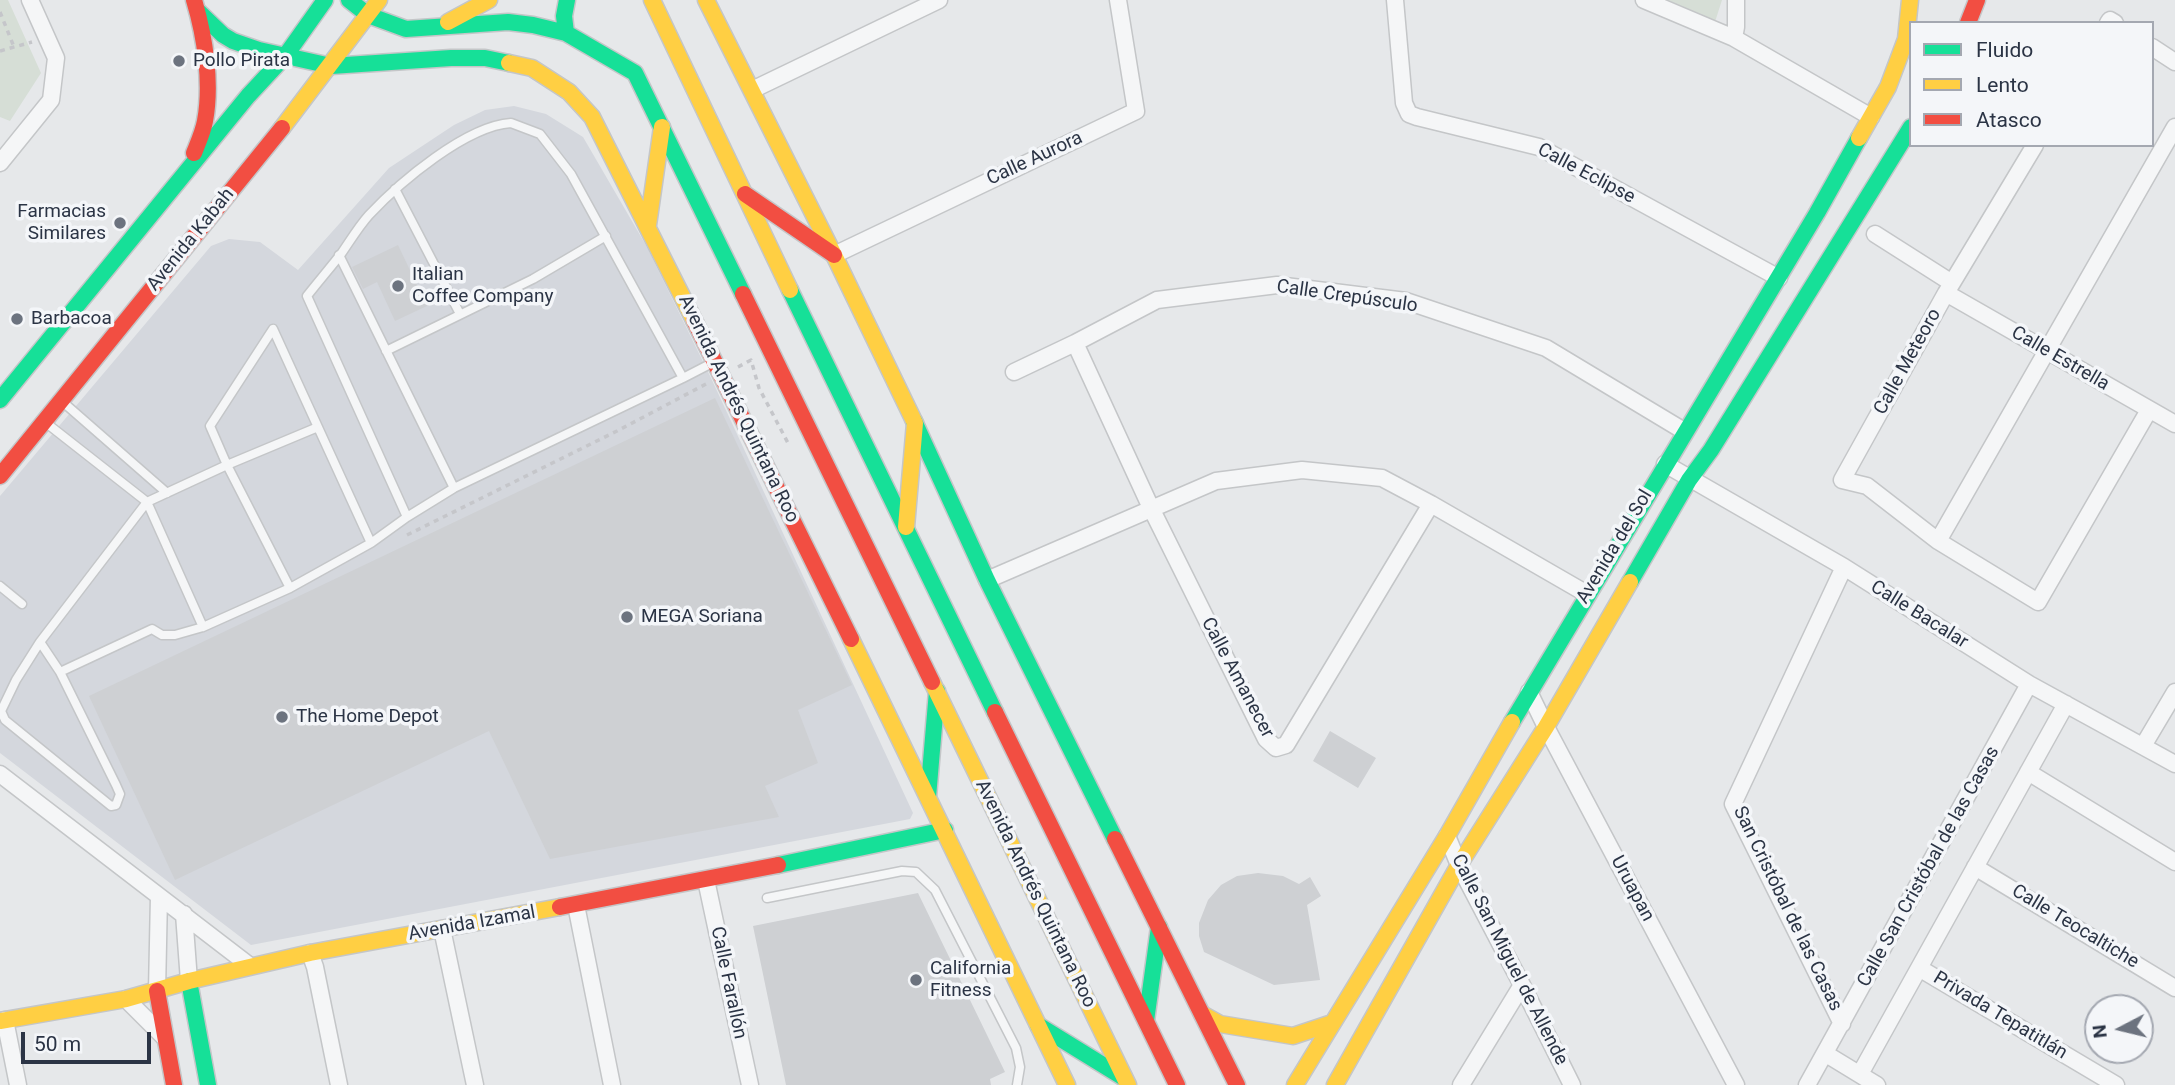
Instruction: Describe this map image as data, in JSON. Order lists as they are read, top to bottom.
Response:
{
  "streets": {
    "street": [
      "Calle Aurora",
      "Calle Eclipse",
      "Avenida Kabah",
      "Calle Crepúsculo",
      "Calle Estrella",
      "Calle Meteoro",
      "Avenida Andrés Quintana Roo",
      "Avenida del Sol",
      "Calle Bacalar",
      "Calle Amanecer",
      "Calle San Cristóbal de las Casas",
      "Uruapan",
      "San Cristóbal de las Casas",
      "Avenida Izamal",
      "Calle Teocaltiche",
      "Calle San Miguel de Allende",
      "Calle Farallón",
      "Privada Tepatitlán"
    ]
  },
  "crossings": [
    ["Calle Eclipse", "Avenida del Sol"],
    ["Avenida Kabah", "Avenida Andrés Quintana Roo"],
    ["Calle Crepúsculo", "Avenida del Sol"],
    ["Calle Crepúsculo", "Calle Amanecer"],
    ["Calle Estrella", "Calle Meteoro"],
    ["Avenida Andrés Quintana Roo", "Avenida Izamal"],
    ["Avenida del Sol", "Calle Bacalar"],
    ["Avenida del Sol", "Uruapan"],
    ["Avenida del Sol", "Calle San Miguel de Allende"],
    ["Calle Bacalar", "Calle San Cristóbal de las Casas"],
    ["Calle Bacalar", "San Cristóbal de las Casas"],
    ["Calle San Cristóbal de las Casas", "San Cristóbal de las Casas"],
    ["Avenida Izamal", "Calle Farallón"]
  ],
  "places": [
    "Pollo Pirata",
    "Farmacias Similares",
    "Italian Coffee Company",
    "Barbacoa",
    "MEGA Soriana",
    "The Home Depot",
    "California Fitness"
  ],
  "legend": ["Fluido", "Lento", "Atasco"],
  "scale_bar": "50 m",
  "north": "left"
}
